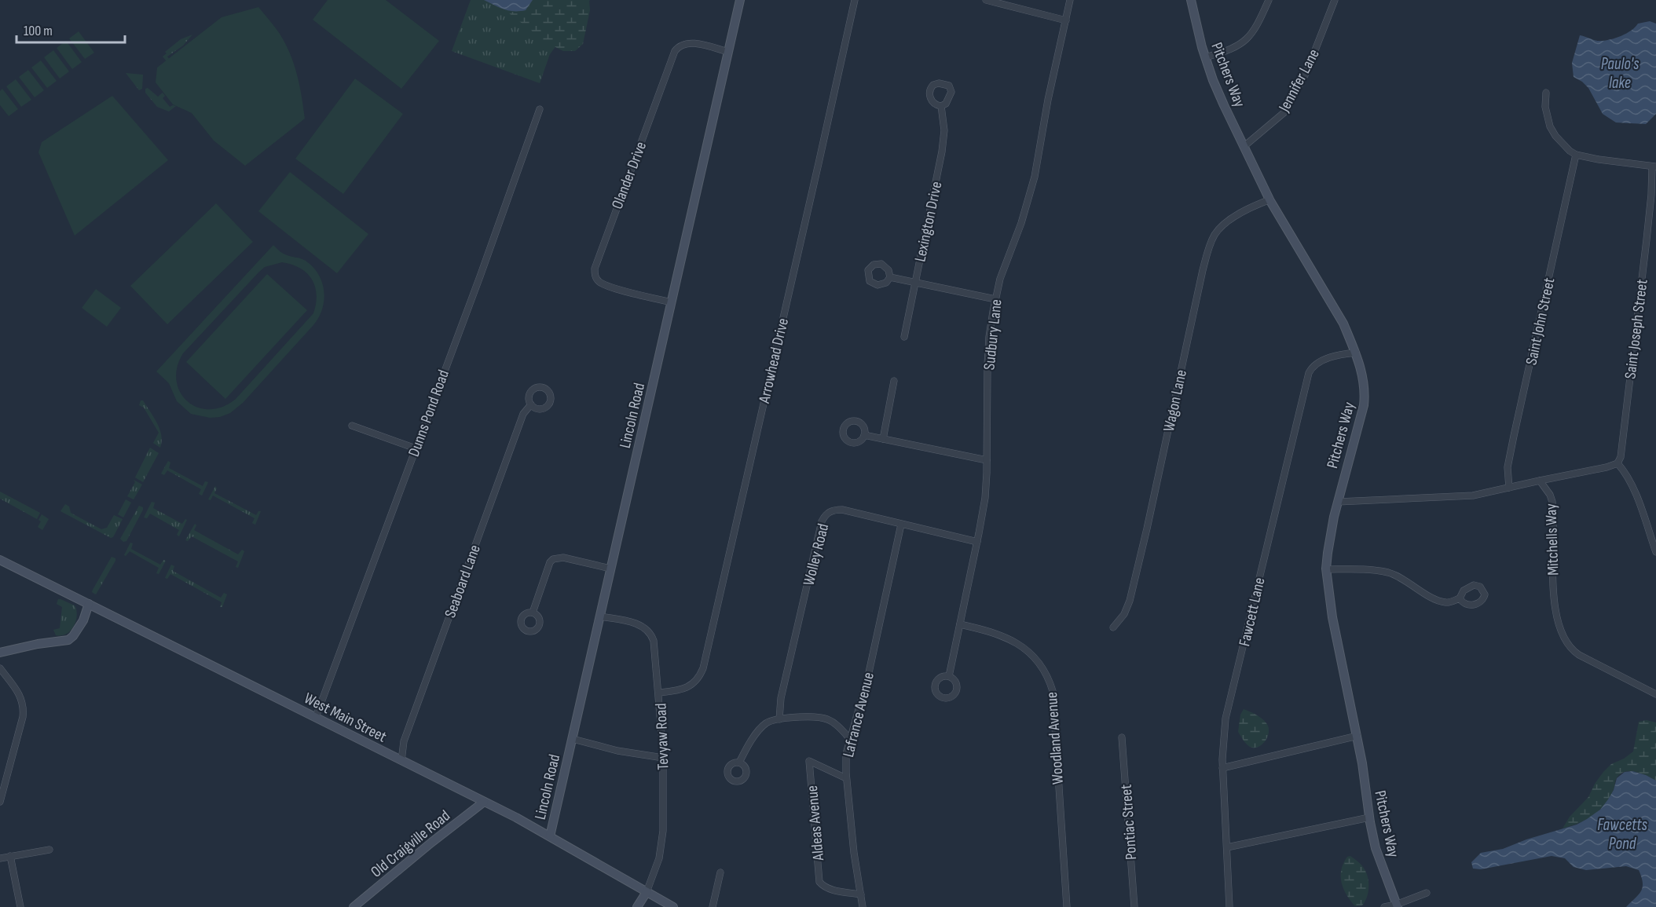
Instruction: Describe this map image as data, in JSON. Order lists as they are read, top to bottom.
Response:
{
  "streets": {
    "main road": [
      "Pitchers Way",
      "Lincoln Road",
      "West Main Street",
      "Old Craigville Road"
    ],
    "street": [
      "Jennifer Lane",
      "Olander Drive",
      "Lexington Drive",
      "Saint John Street",
      "Saint Joseph Street",
      "Sudbury Lane",
      "Arrowhead Drive",
      "Wagon Lane",
      "Dunns Pond Road",
      "Mitchells Way",
      "Wolley Road",
      "Seaboard Lane",
      "Fawcett Lane",
      "Lafrance Avenue",
      "Tevyaw Road",
      "Woodland Avenue",
      "Pontiac Street",
      "Aldeas Avenue"
    ]
  },
  "crossings": [
    ["Pitchers Way", "Jennifer Lane"],
    ["Pitchers Way", "Wagon Lane"],
    ["Pitchers Way", "Mitchells Way"],
    ["Pitchers Way", "Fawcett Lane"],
    ["Olander Drive", "Lincoln Road"],
    ["Saint John Street", "Mitchells Way"],
    ["Sudbury Lane", "Wolley Road"],
    ["Sudbury Lane", "Woodland Avenue"],
    ["Arrowhead Drive", "Tevyaw Road"],
    ["Dunns Pond Road", "West Main Street"],
    ["Lincoln Road", "West Main Street"],
    ["Lincoln Road", "Tevyaw Road"],
    ["Wolley Road", "Lafrance Avenue"],
    ["Seaboard Lane", "West Main Street"],
    ["Lafrance Avenue", "Aldeas Avenue"],
    ["West Main Street", "Tevyaw Road"],
    ["West Main Street", "Old Craigville Road"]
  ],
  "water": ["Paulo's lake", "Fawcetts Pond"],
  "scale_bar": "100 m"
}
